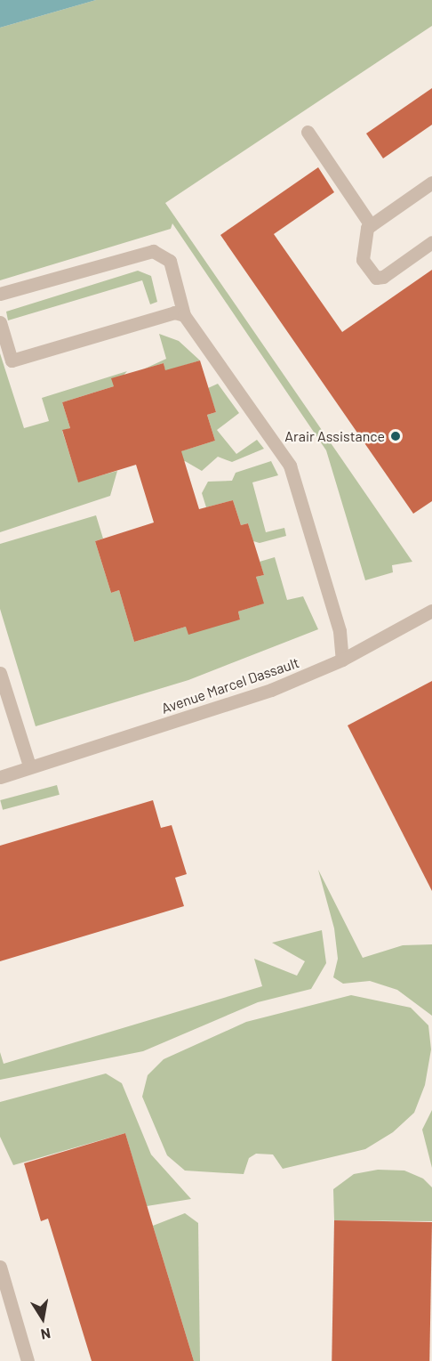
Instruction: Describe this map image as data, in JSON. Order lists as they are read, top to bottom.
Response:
{
  "streets": {
    "street": ["Avenue Marcel Dassault"]
  },
  "places": ["Arair Assistance"],
  "north": "bottom"
}
